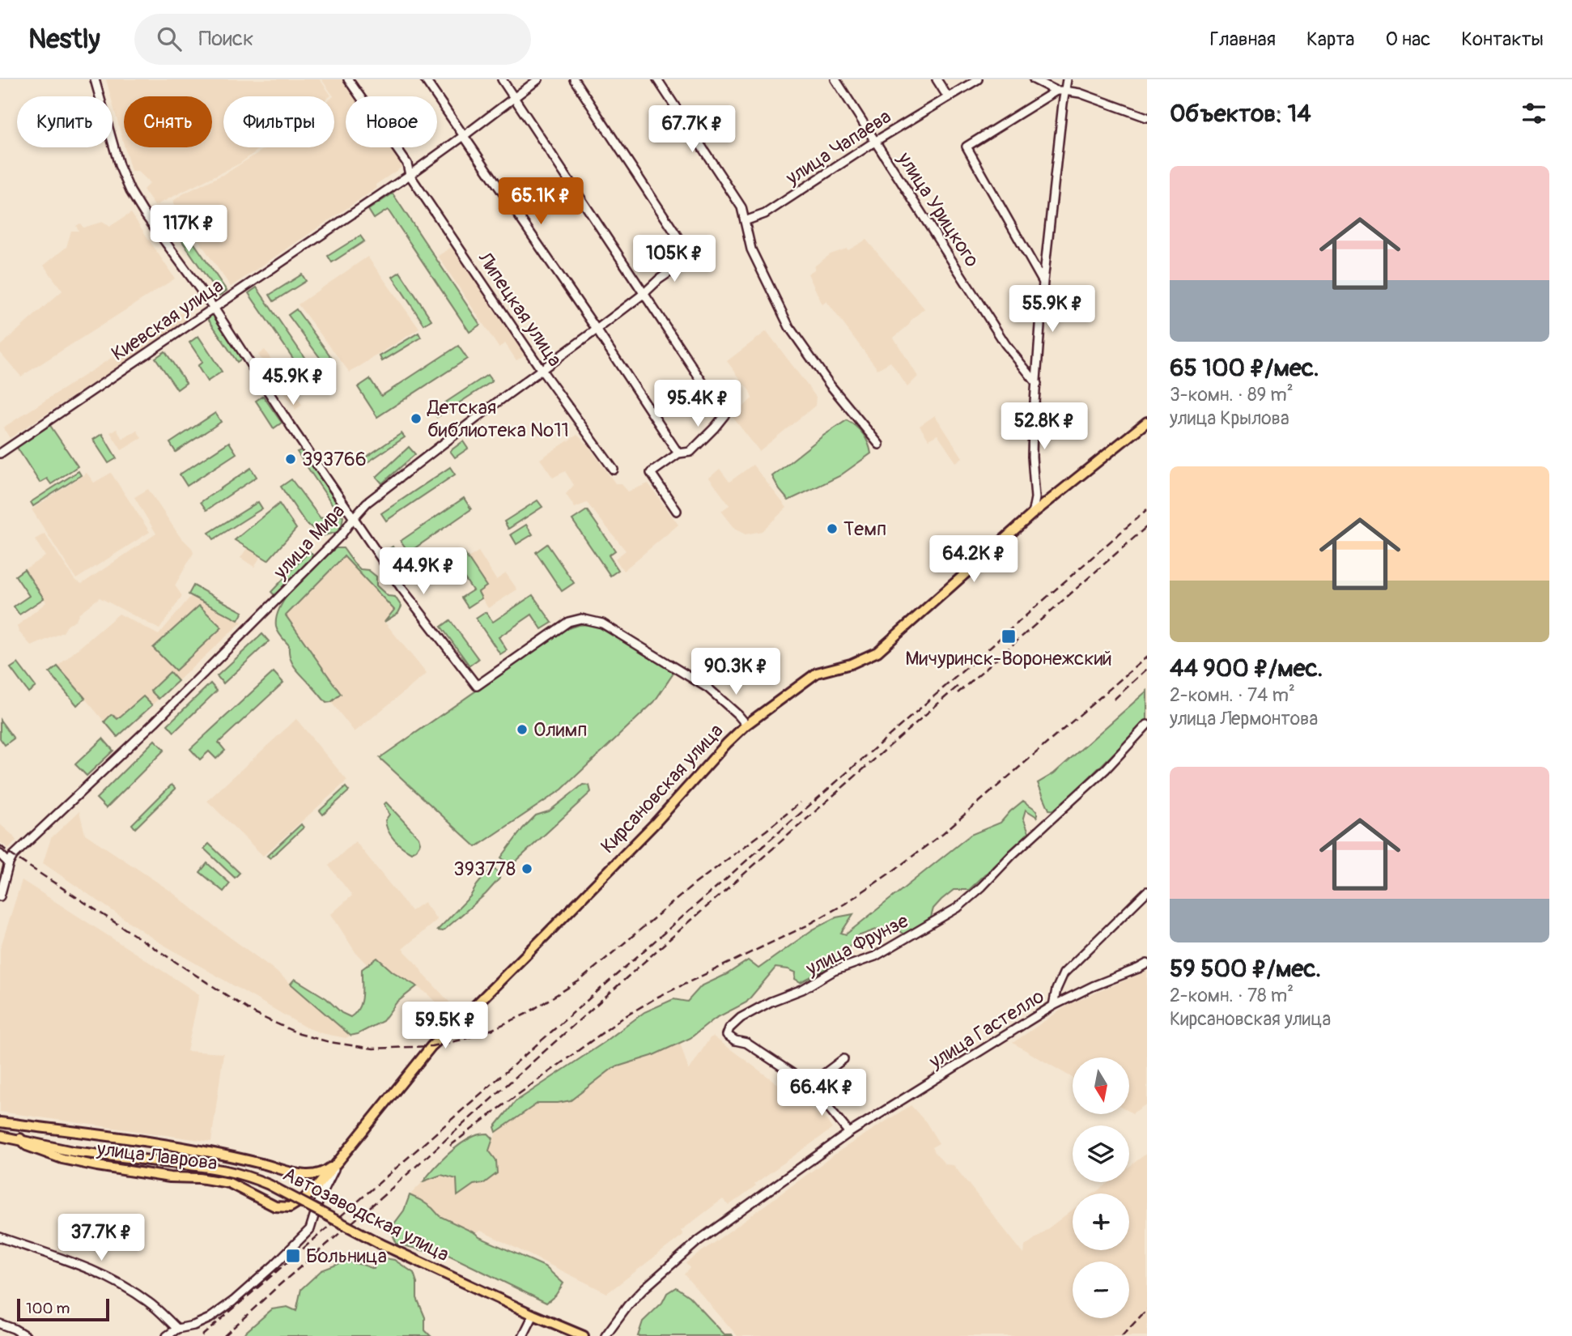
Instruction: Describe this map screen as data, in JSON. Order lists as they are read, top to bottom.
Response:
{
  "streets": {
    "main road": ["Кирсановская улица", "улица Лаврова", "Автозаводская улица"],
    "street": [
      "улица Чапаева",
      "улица Урицкого",
      "Липецкая улица",
      "Киевская улица",
      "улица Мира",
      "улица Фрунзе",
      "улица Гастелло"
    ]
  },
  "crossings": [
    ["улица Чапаева", "улица Урицкого"],
    ["Липецкая улица", "Киевская улица"],
    ["Липецкая улица", "улица Мира"],
    ["Кирсановская улица", "улица Лаврова"],
    ["улица Лаврова", "Автозаводская улица"]
  ],
  "places": {
    "other": [
      "Детская библиотека №11",
      "393766",
      "Темп",
      "Олимп",
      "393778"
    ],
    "transit": ["Мичуринск-Воронежский", "Больница"]
  },
  "scale_bar": "100 m",
  "north": "bottom",
  "page": {
    "header": "Nestly",
    "search": "Поиск",
    "nav": [
      "Главная",
      "Карта",
      "О нас",
      "Контакты"
    ],
    "heading": "Объектов: 14",
    "chip": [
      "Купить",
      "Снять",
      "Фильтры",
      "Новое"
    ],
    "price": [
      "67.7K ₽",
      "65.1K ₽",
      "117K ₽",
      "105K ₽",
      "55.9K ₽",
      "45.9K ₽",
      "95.4K ₽",
      "52.8K ₽",
      "64.2K ₽",
      "44.9K ₽",
      "90.3K ₽",
      "59.5K ₽",
      "66.4K ₽",
      "37.7K ₽"
    ],
    "list": [
      {
        "name": "65 100 ₽/мес.",
        "note": "3-комн. · 89 m² · улица Крылова"
      },
      {
        "name": "44 900 ₽/мес.",
        "note": "2-комн. · 74 m² · улица Лермонтова"
      },
      {
        "name": "59 500 ₽/мес.",
        "note": "2-комн. · 78 m² · Кирсановская улица"
      }
    ],
    "map_buttons": ["+", "−"],
    "scale": "100 m"
  }
}
